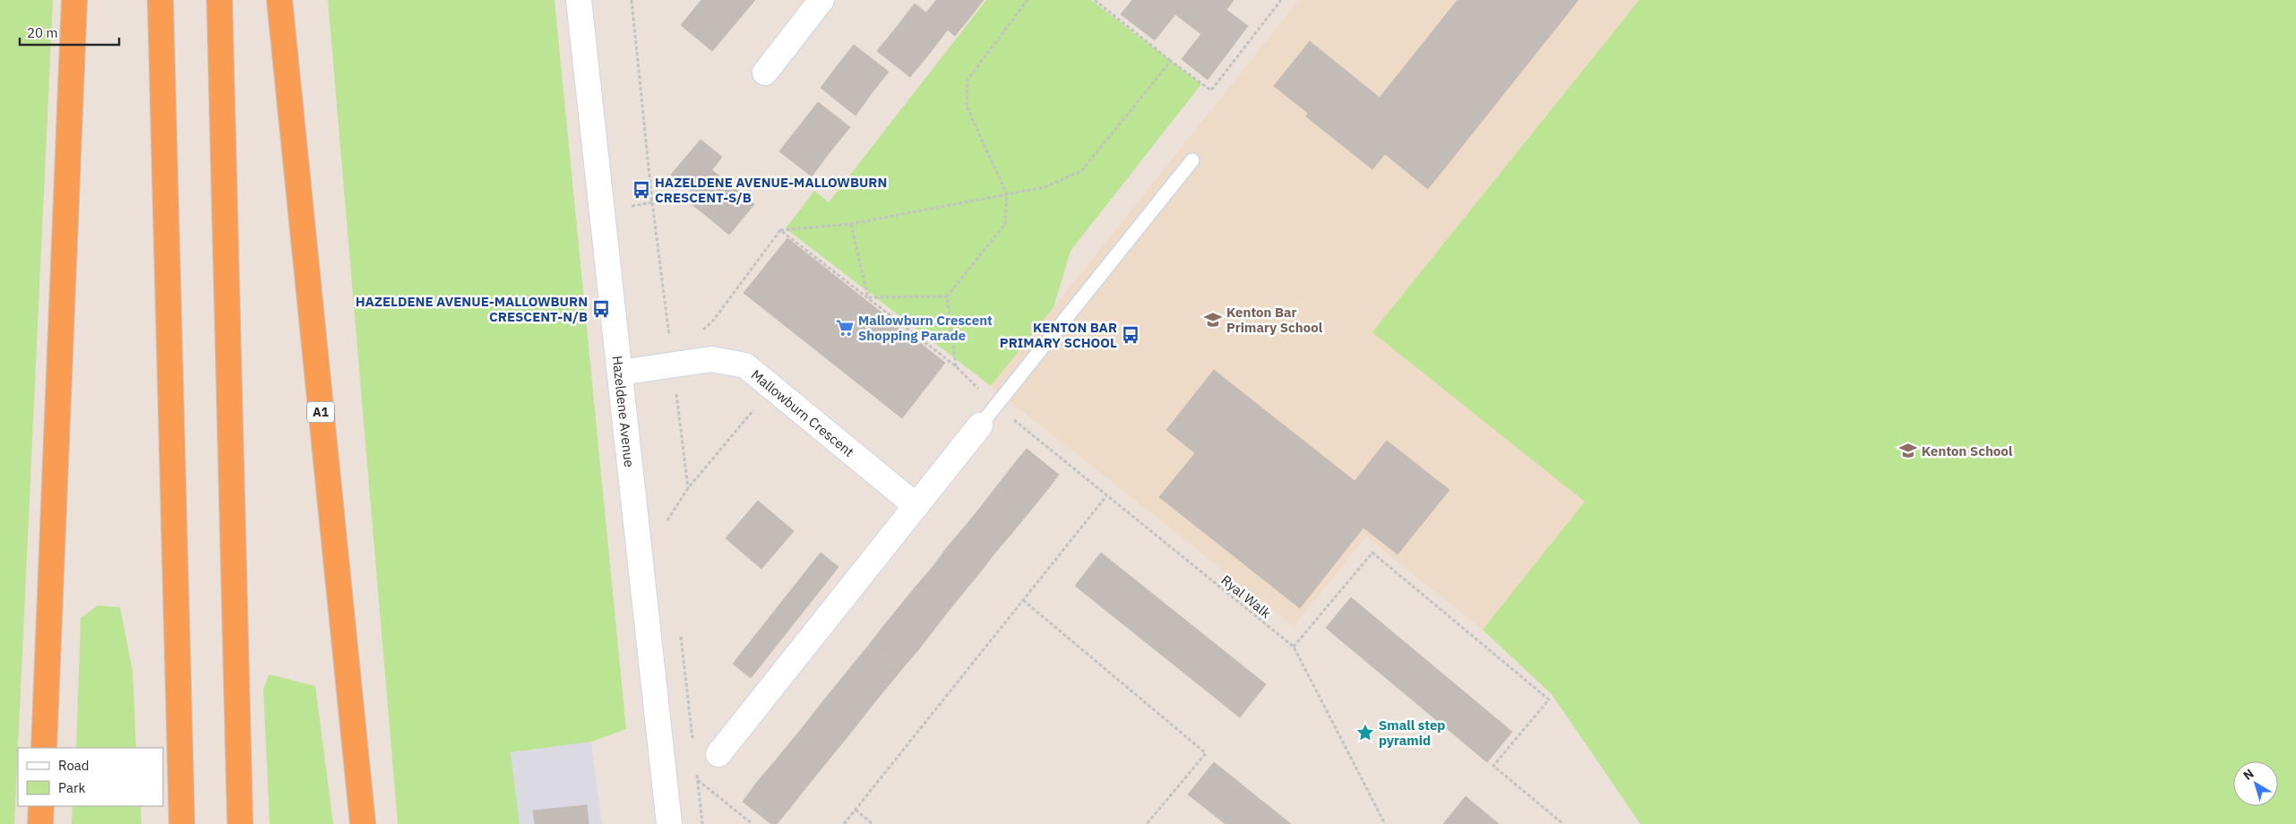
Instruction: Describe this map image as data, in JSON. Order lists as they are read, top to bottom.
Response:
{
  "streets": {
    "highway": ["A1"],
    "street": ["Hazeldene Avenue", "Mallowburn Crescent"],
    "path": ["Ryal Walk"]
  },
  "crossings": [
    ["Hazeldene Avenue", "Mallowburn Crescent"]
  ],
  "places": {
    "bus stop": ["HAZELDENE AVENUE-MALLOWBURN CRESCENT-S/B", "HAZELDENE AVENUE-MALLOWBURN CRESCENT-N/B", "KENTON BAR PRIMARY SCHOOL"],
    "school or university": ["Kenton Bar Primary School", "Kenton School"],
    "supermarket": ["Mallowburn Crescent Shopping Parade"],
    "place": ["Small step pyramid"]
  },
  "legend": ["Road", "Park"],
  "scale_bar": "20 m",
  "north": "top left"
}
